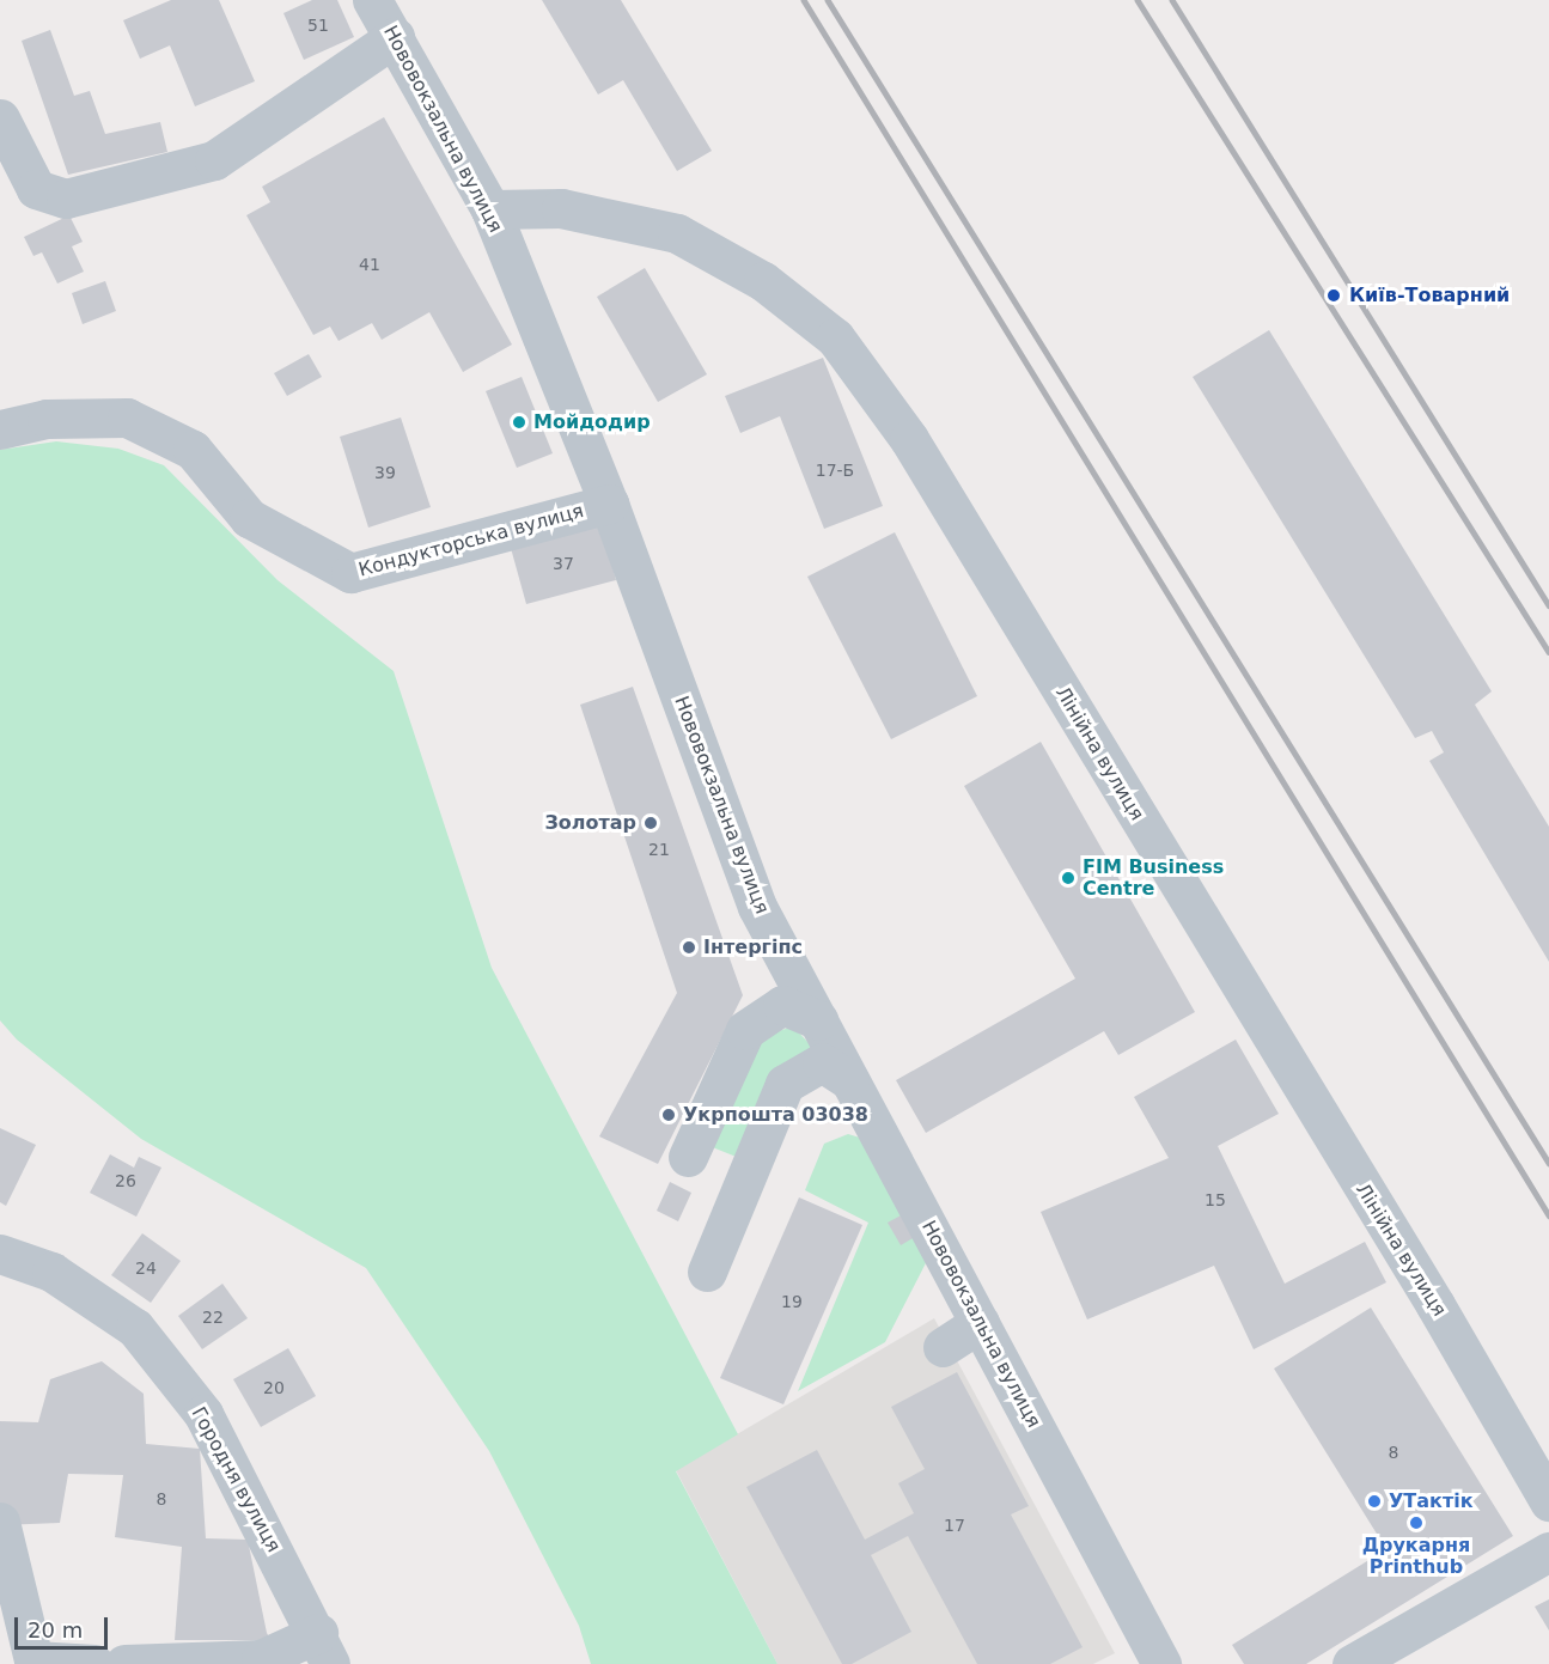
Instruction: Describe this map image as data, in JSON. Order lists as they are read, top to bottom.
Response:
{
  "streets": {
    "street": [
      "Нововокзальна вулиця",
      "Кондукторська вулиця",
      "Лінійна вулиця",
      "Городня вулиця"
    ]
  },
  "crossings": [
    ["Нововокзальна вулиця", "Кондукторська вулиця"],
    ["Нововокзальна вулиця", "Лінійна вулиця"]
  ],
  "places": [
    "Київ-Товарний",
    "Мойдодир",
    "Золотар",
    "FIM Business Centre",
    "Інтергіпс",
    "Укрпошта 03038",
    "УТактік",
    "Друкарня Printhub"
  ],
  "house_numbers": [
    "51",
    "41",
    "17-Б",
    "39",
    "37",
    "21",
    "26",
    "15",
    "24",
    "19",
    "22",
    "20",
    "8",
    "8",
    "17"
  ],
  "scale_bar": "20 m"
}
